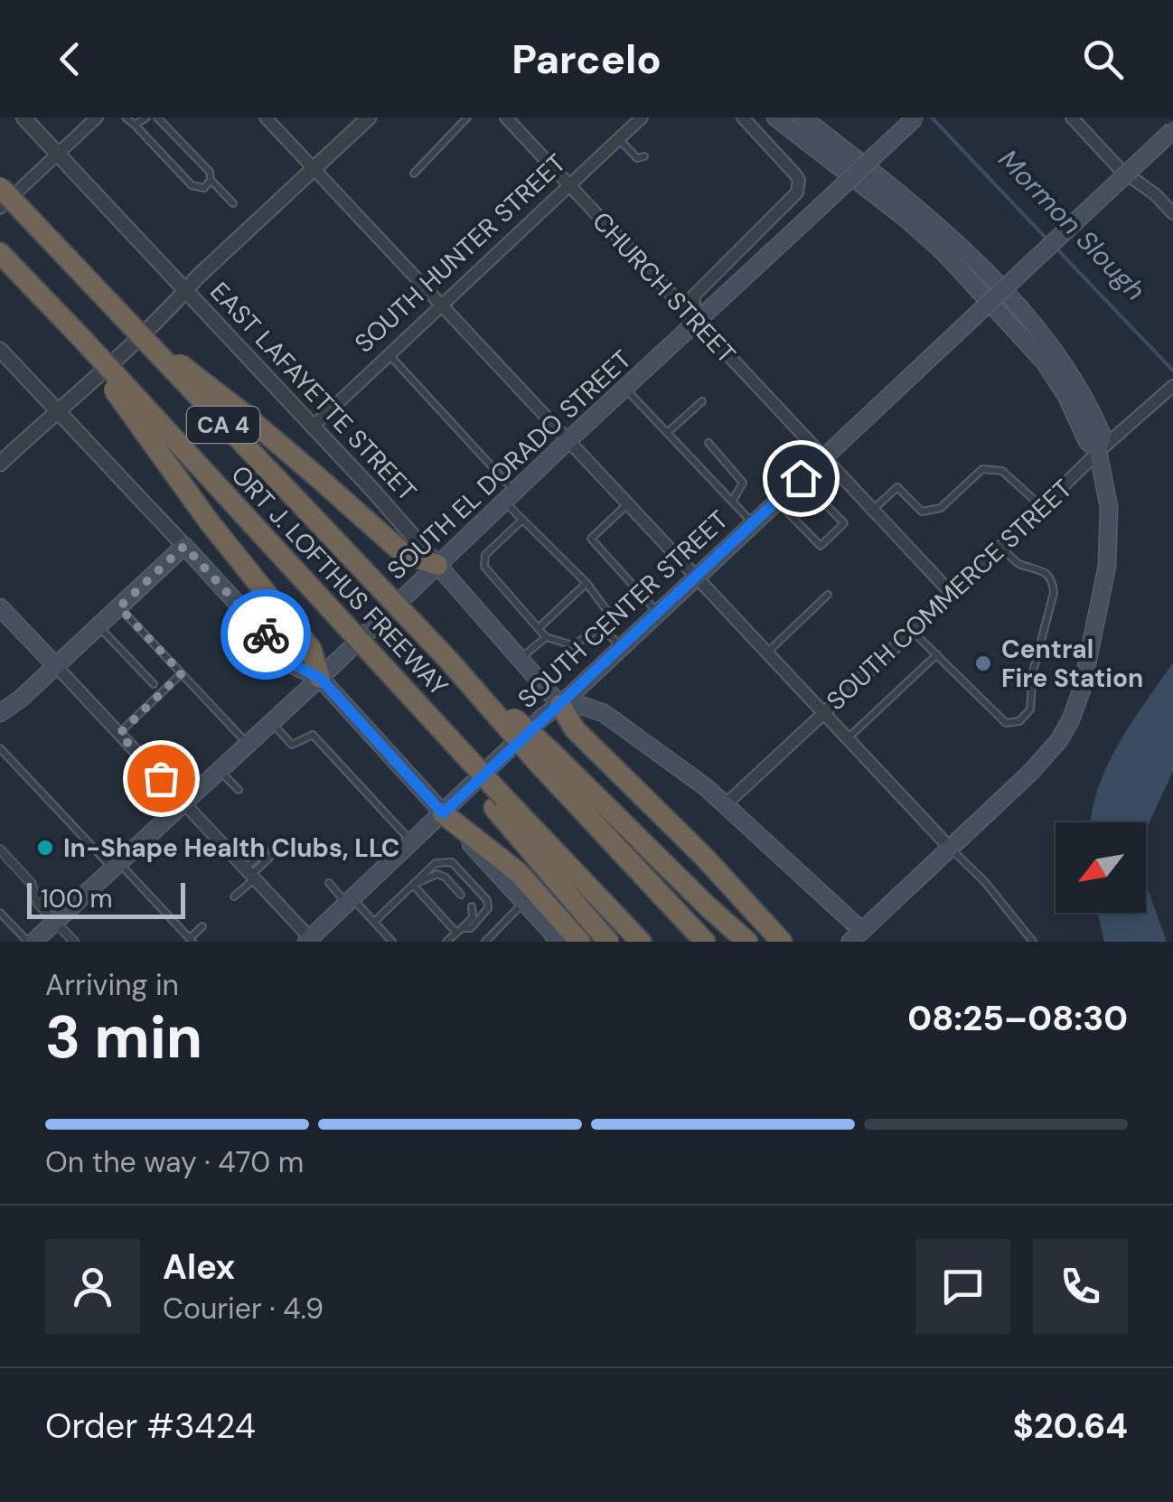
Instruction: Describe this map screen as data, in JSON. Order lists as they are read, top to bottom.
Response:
{
  "streets": {
    "highway": ["CA 4", "ORT J. LOFTHUS FREEWAY"],
    "main road": ["EAST LAFAYETTE STREET", "SOUTH EL DORADO STREET", "SOUTH CENTER STREET"],
    "street": ["SOUTH HUNTER STREET", "CHURCH STREET", "SOUTH COMMERCE STREET"]
  },
  "crossings": [
    ["SOUTH HUNTER STREET", "CHURCH STREET"],
    ["SOUTH HUNTER STREET", "EAST LAFAYETTE STREET"],
    ["CHURCH STREET", "SOUTH EL DORADO STREET"],
    ["CHURCH STREET", "SOUTH COMMERCE STREET"],
    ["CHURCH STREET", "SOUTH CENTER STREET"],
    ["EAST LAFAYETTE STREET", "SOUTH EL DORADO STREET"],
    ["EAST LAFAYETTE STREET", "SOUTH CENTER STREET"],
    ["CA 4", "ORT J. LOFTHUS FREEWAY"]
  ],
  "water": ["Mormon Slough"],
  "places": ["Central Fire Station", "In-Shape Health Clubs, LLC"],
  "scale_bar": "100 m",
  "north": "bottom left",
  "page": {
    "header": "Parcelo",
    "scale": "100 m",
    "heading": ["3 min", "Arriving in", "08:25–08:30"],
    "panel": [
      "Alex",
      "Courier · 4.9",
      "Order #3424",
      "$20.64"
    ],
    "bar": "On the way · 470 m"
  }
}
